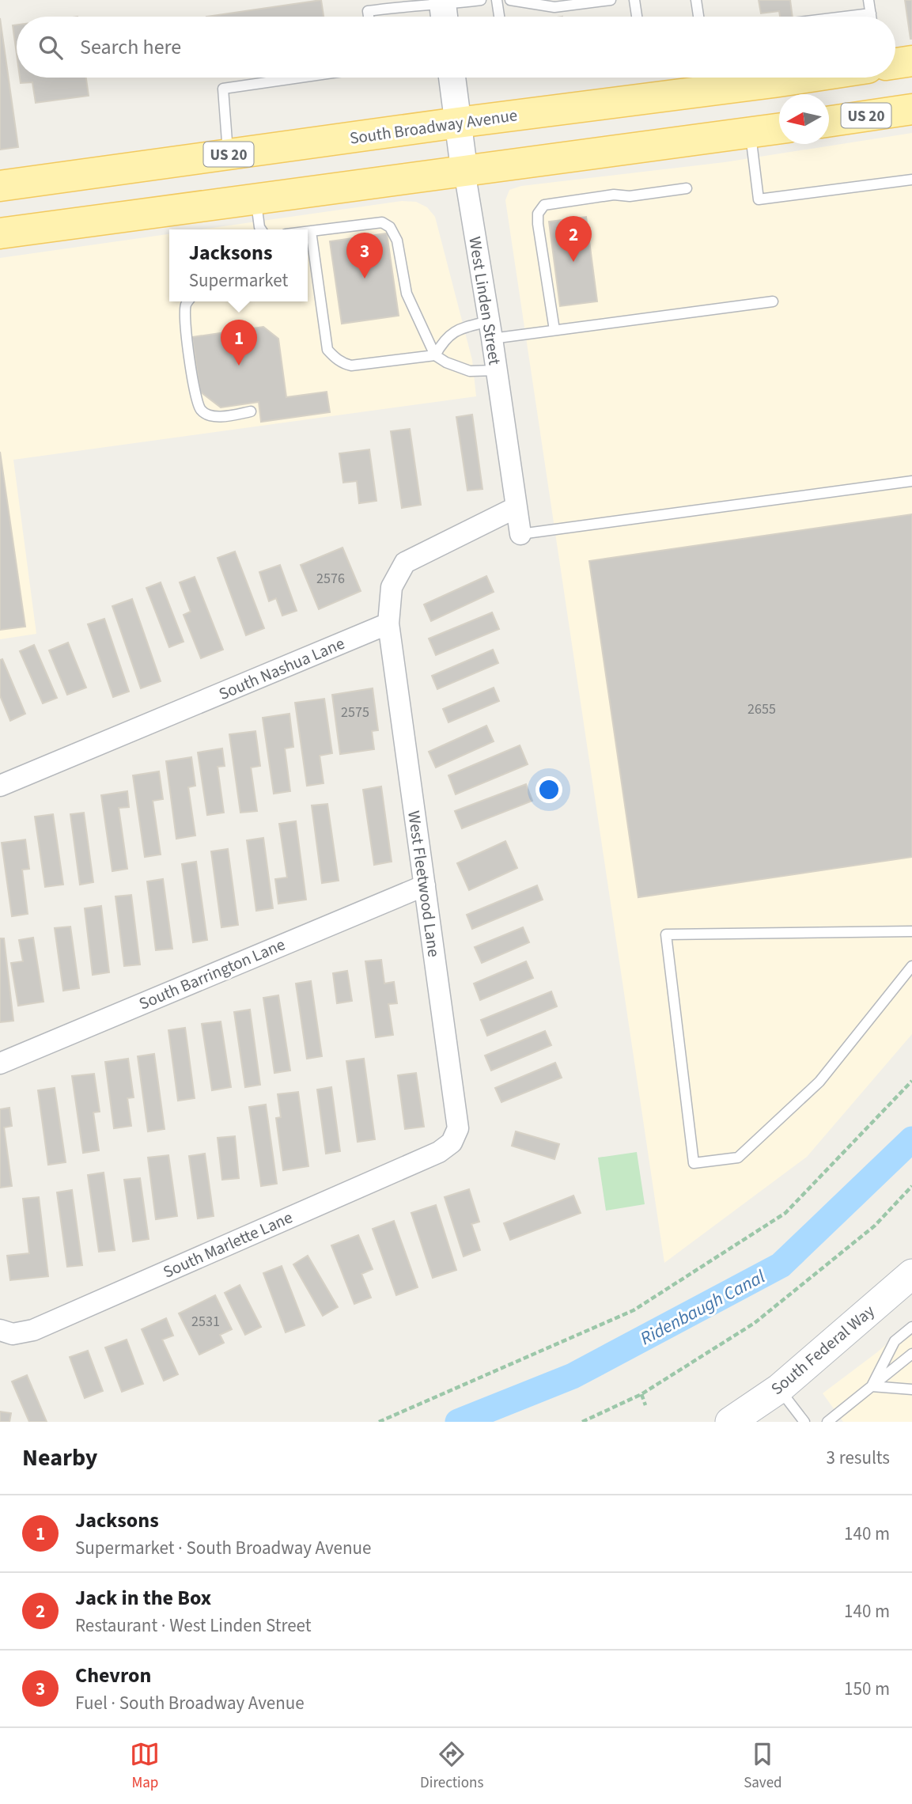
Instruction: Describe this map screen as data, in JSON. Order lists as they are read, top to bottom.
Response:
{
  "streets": {
    "main road": ["US 20", "South Broadway Avenue", "South Federal Way"],
    "street": [
      "West Linden Street",
      "South Nashua Lane",
      "West Fleetwood Lane",
      "South Barrington Lane",
      "South Marlette Lane"
    ]
  },
  "crossings": [
    ["South Broadway Avenue", "West Linden Street"],
    ["South Nashua Lane", "West Fleetwood Lane"],
    ["West Fleetwood Lane", "South Barrington Lane"],
    ["West Fleetwood Lane", "South Marlette Lane"]
  ],
  "water": ["Ridenbaugh Canal"],
  "house_numbers": [
    "2576",
    "2655",
    "2575",
    "2531"
  ],
  "north": "left",
  "page": {
    "search": "Search here",
    "pins": ["2", "3", "1"],
    "popup": ["Jacksons", "Supermarket"],
    "heading": ["Nearby", "3 results"],
    "list": [
      {
        "mark": "1",
        "name": "Jacksons",
        "note": "Supermarket · South Broadway Avenue",
        "value": "140 m"
      },
      {
        "mark": "2",
        "name": "Jack in the Box",
        "note": "Restaurant · West Linden Street",
        "value": "140 m"
      },
      {
        "mark": "3",
        "name": "Chevron",
        "note": "Fuel · South Broadway Avenue",
        "value": "150 m"
      }
    ],
    "nav": ["Map", "Directions", "Saved"]
  }
}
